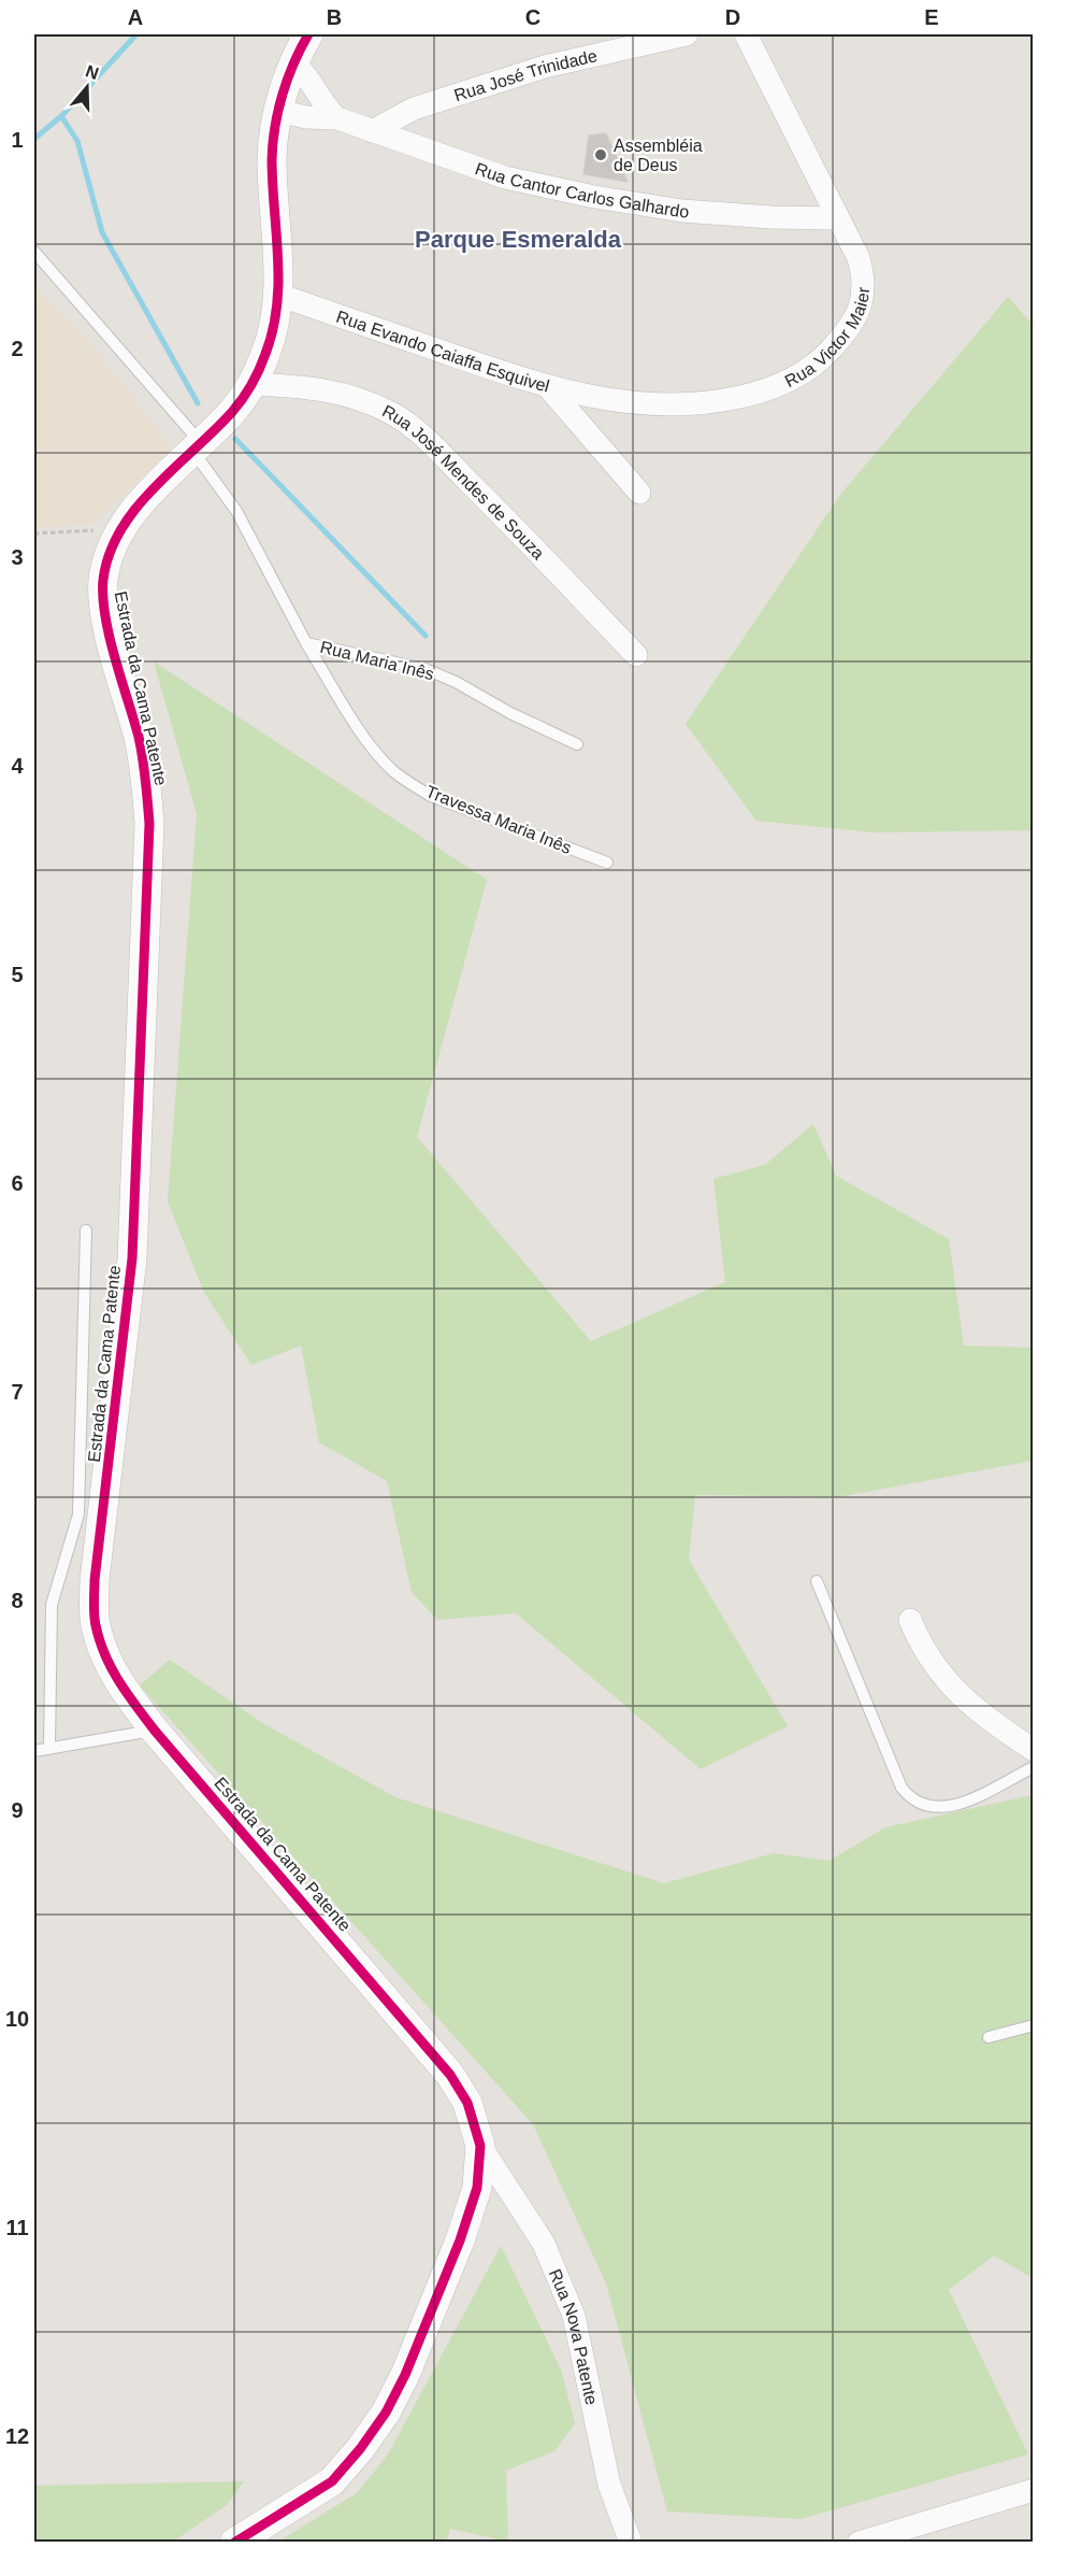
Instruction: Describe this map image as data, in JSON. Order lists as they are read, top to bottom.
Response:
{
  "streets": {
    "street": [
      "Rua José Trinidade",
      "Rua Cantor Carlos Galhardo",
      "Rua Victor Maier",
      "Rua Evando Caiaffa Esquivel",
      "Rua José Mendes de Souza",
      "Estrada da Cama Patente",
      "Rua Nova Patente"
    ],
    "lane": ["Rua Maria Inês", "Travessa Maria Inês"]
  },
  "crossings": [
    ["Rua José Trinidade", "Rua Cantor Carlos Galhardo"],
    ["Rua Cantor Carlos Galhardo", "Rua Victor Maier"],
    ["Rua Cantor Carlos Galhardo", "Estrada da Cama Patente"],
    ["Rua Victor Maier", "Rua Evando Caiaffa Esquivel"],
    ["Rua Evando Caiaffa Esquivel", "Estrada da Cama Patente"],
    ["Rua José Mendes de Souza", "Estrada da Cama Patente"],
    ["Rua Maria Inês", "Estrada da Cama Patente"],
    ["Rua Maria Inês", "Travessa Maria Inês"],
    ["Estrada da Cama Patente", "Rua Nova Patente"]
  ],
  "districts": ["Parque Esmeralda"],
  "places": ["Assembléia de Deus"],
  "north": "top",
  "grid": {
    "columns": [
      "A",
      "B",
      "C",
      "D",
      "E"
    ],
    "rows": [
      "1",
      "2",
      "3",
      "4",
      "5",
      "6",
      "7",
      "8",
      "9",
      "10",
      "11",
      "12"
    ]
  }
}
